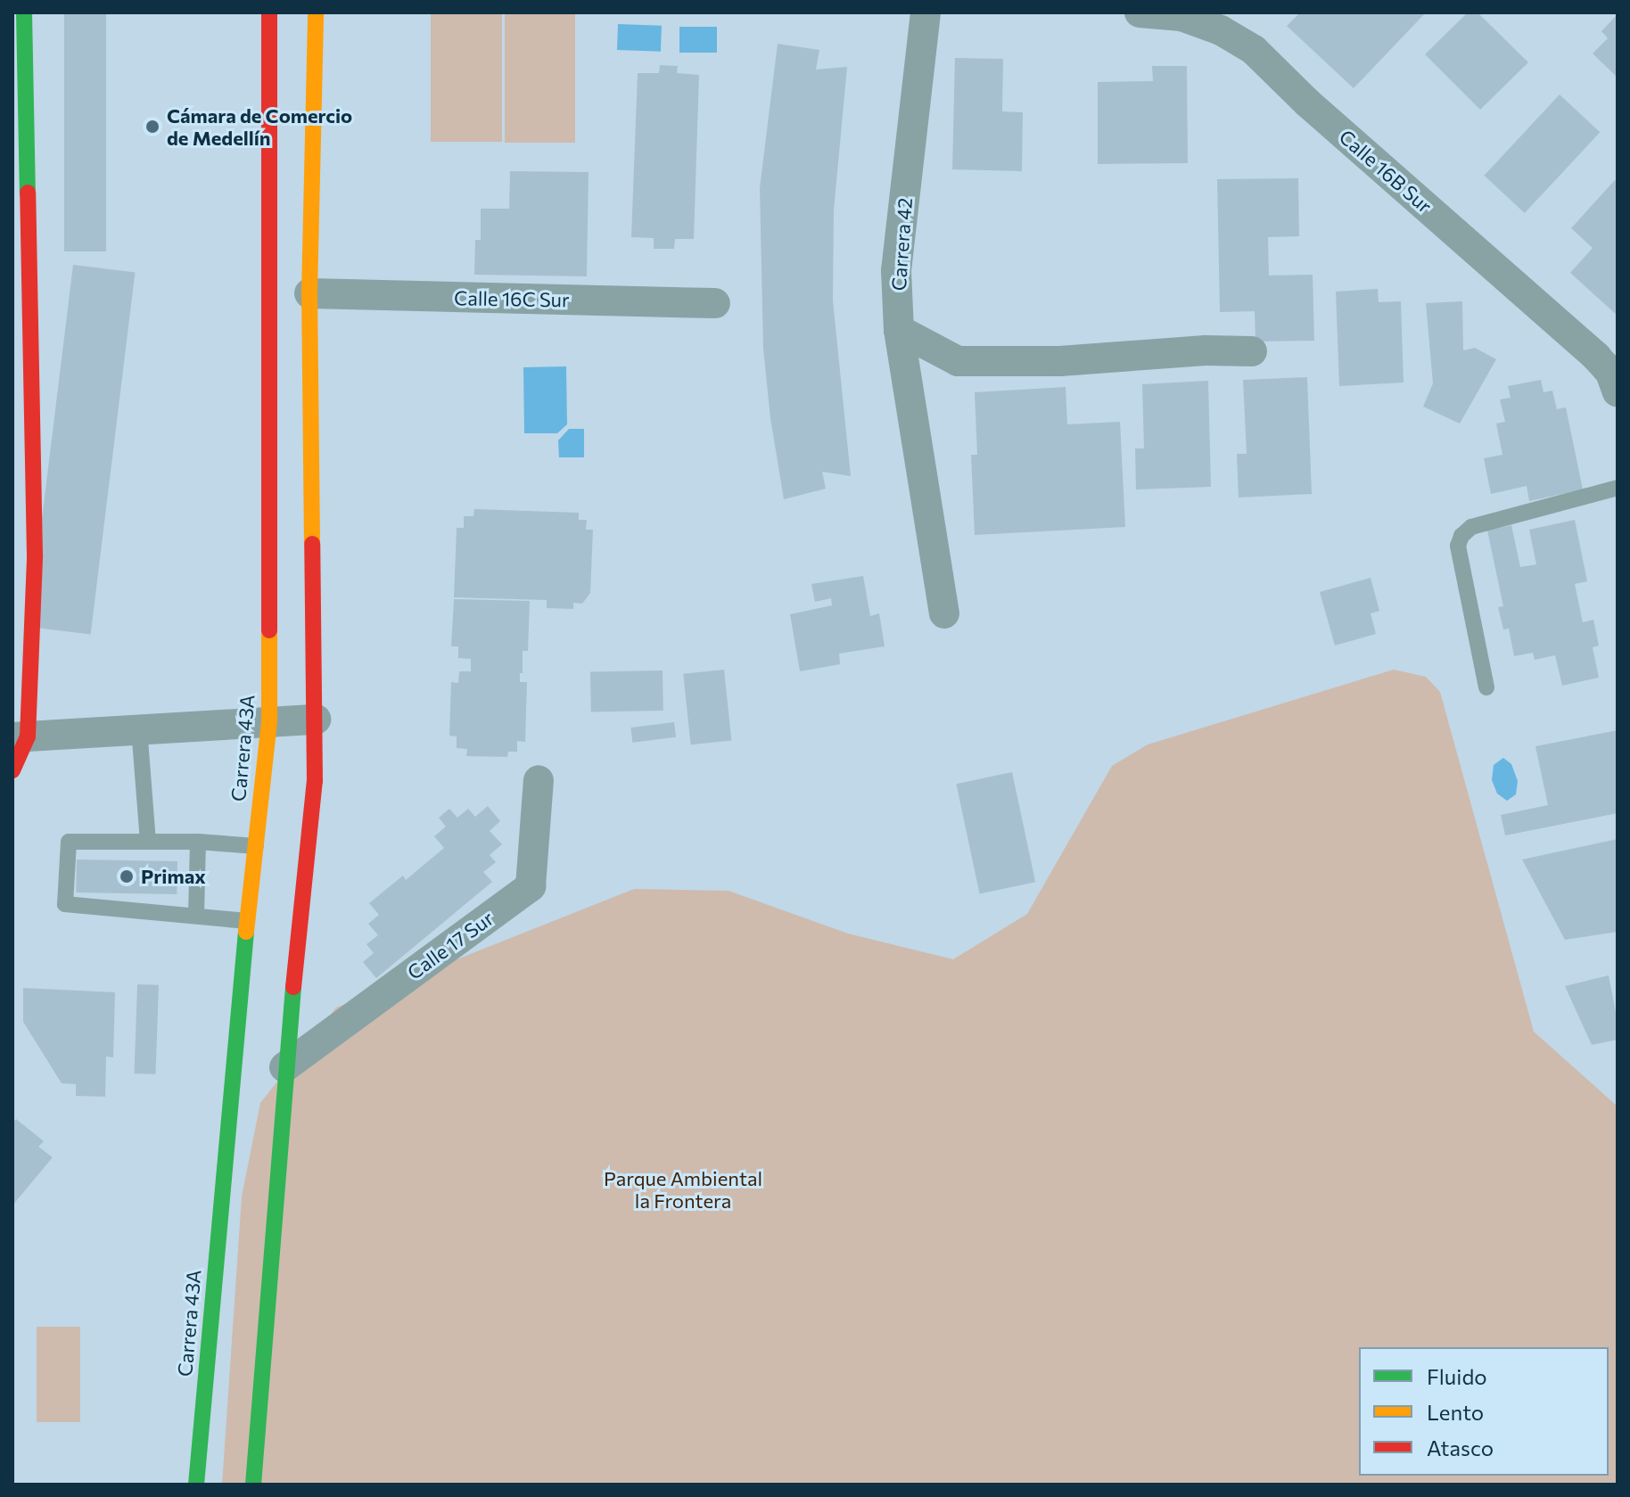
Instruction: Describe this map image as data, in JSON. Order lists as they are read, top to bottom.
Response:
{
  "streets": {
    "main road": ["Carrera 43A"],
    "street": [
      "Calle 16B Sur",
      "Carrera 42",
      "Calle 16C Sur",
      "Calle 17 Sur"
    ]
  },
  "parks": ["Parque Ambiental la Frontera"],
  "places": ["Cámara de Comercio de Medellín", "Primax"],
  "legend": ["Fluido", "Lento", "Atasco"]
}
